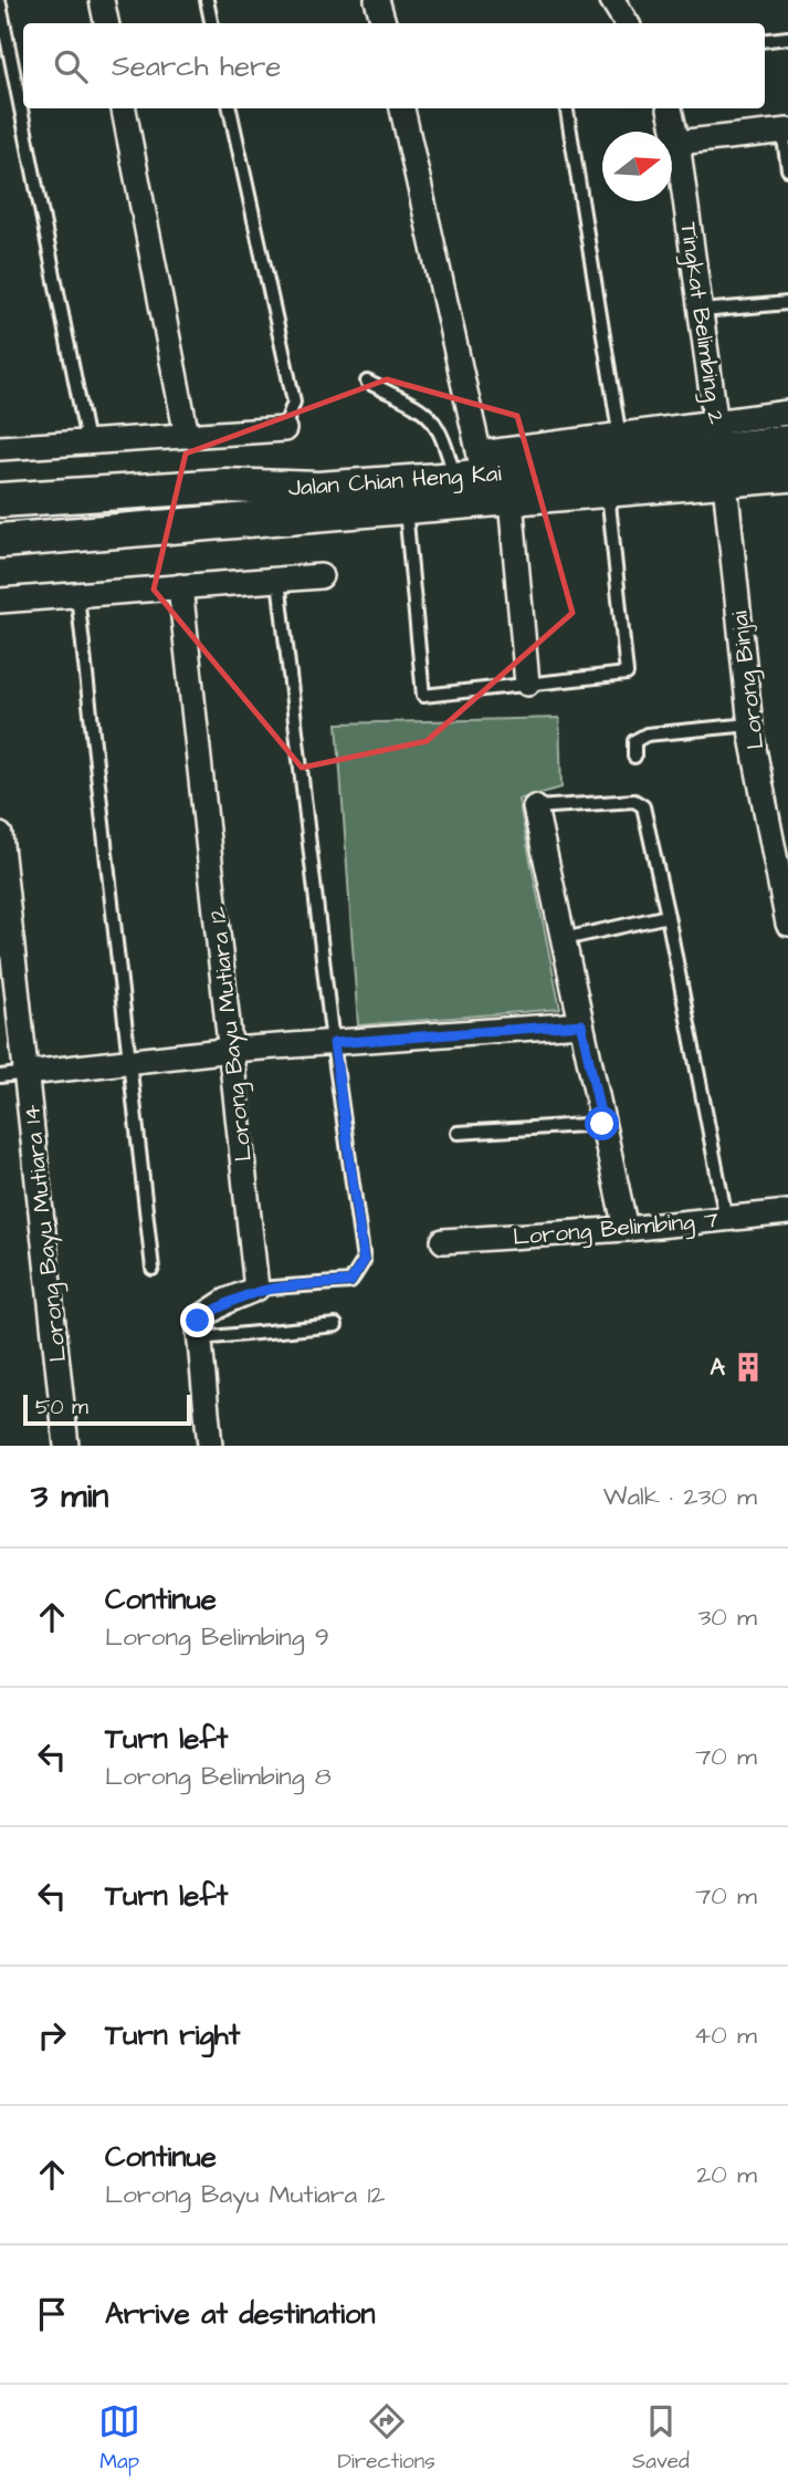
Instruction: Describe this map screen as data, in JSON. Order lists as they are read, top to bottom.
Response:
{
  "streets": {
    "main road": ["Jalan Chian Heng Kai"],
    "street": [
      "Tingkat Belimbing 2",
      "Lorong Binjai",
      "Lorong Bayu Mutiara 12",
      "Lorong Belimbing 7",
      "Lorong Bayu Mutiara 14"
    ]
  },
  "crossings": [
    ["Tingkat Belimbing 2", "Jalan Chian Heng Kai"],
    ["Tingkat Belimbing 2", "Lorong Binjai"],
    ["Jalan Chian Heng Kai", "Lorong Binjai"]
  ],
  "places": {
    "building": ["A"]
  },
  "scale_bar": "50 m",
  "north": "right",
  "page": {
    "search": "Search here",
    "scale": "50 m",
    "heading": ["3 min", "Walk · 230 m"],
    "list": [
      ["Continue", "Lorong Belimbing 9", "30 m"],
      ["Turn left", "Lorong Belimbing 8", "70 m"],
      ["Turn left", "70 m"],
      ["Turn right", "40 m"],
      ["Continue", "Lorong Bayu Mutiara 12", "20 m"],
      "Arrive at destination"
    ],
    "nav": ["Map", "Directions", "Saved"]
  }
}
